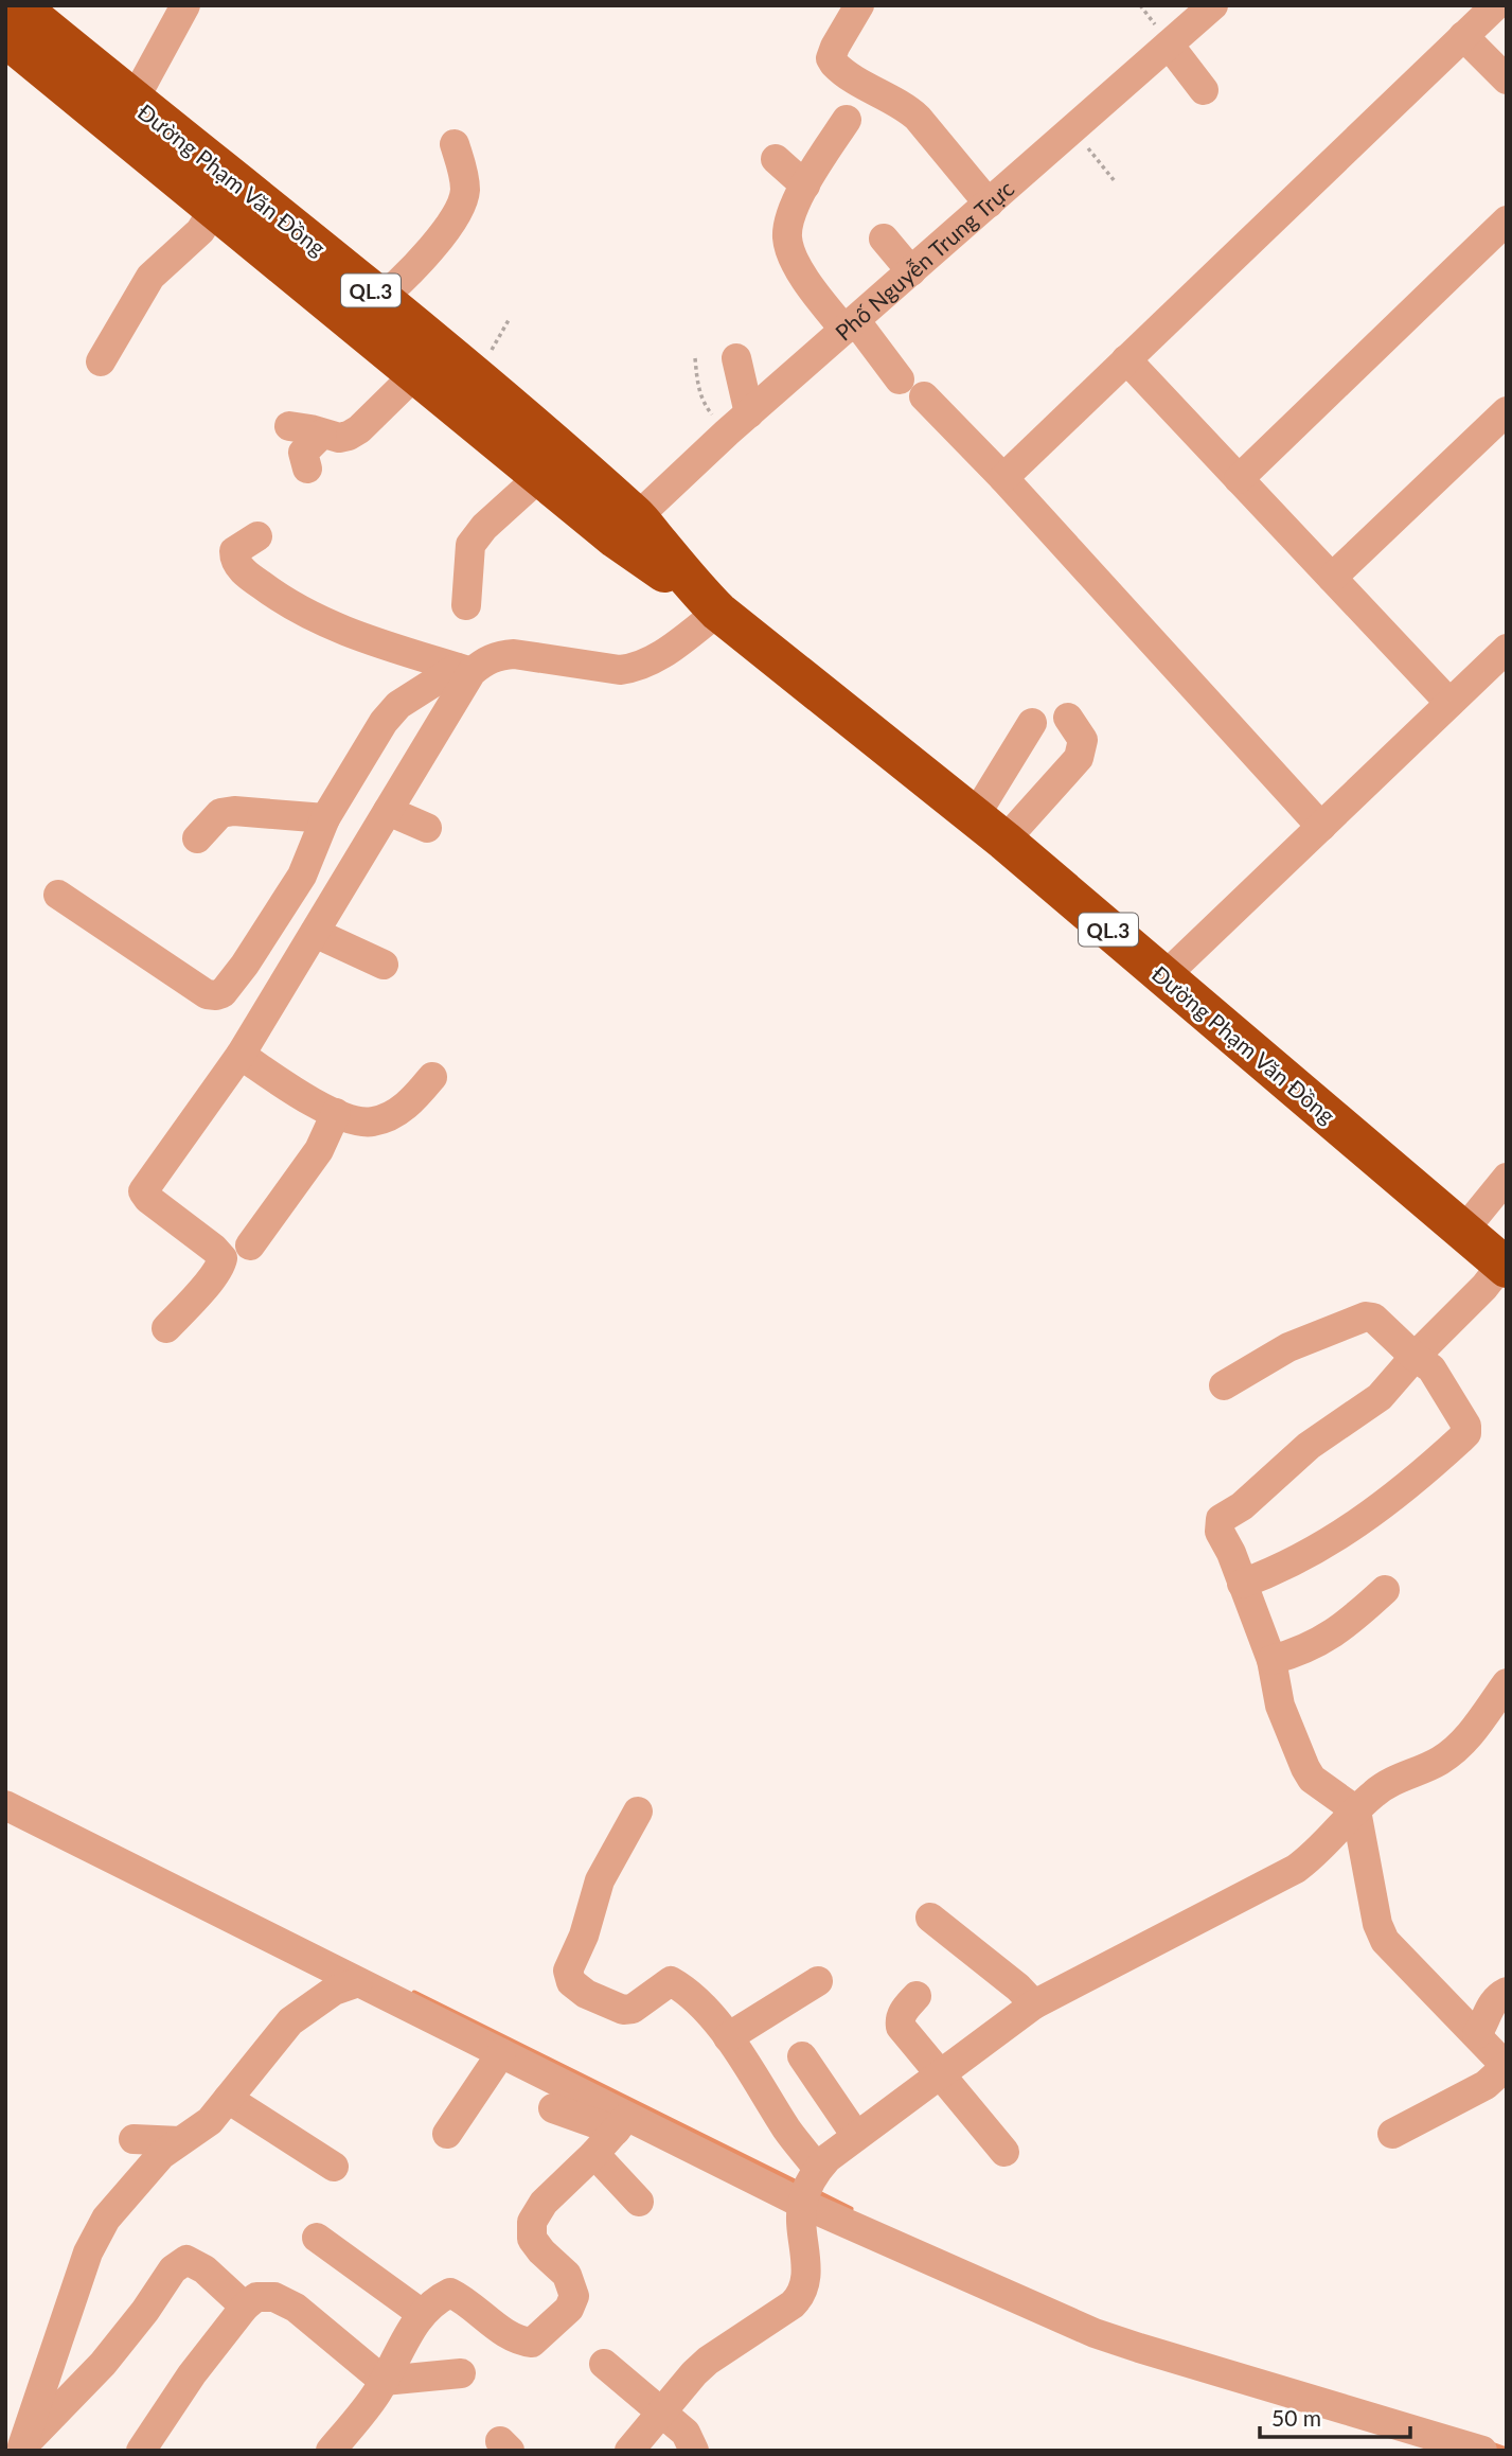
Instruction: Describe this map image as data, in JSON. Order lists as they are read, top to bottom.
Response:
{
  "streets": {
    "highway": ["Đường Phạm Văn Đồng", "QL.3"],
    "street": ["Phố Nguyễn Trung Trực"]
  },
  "crossings": [
    ["Đường Phạm Văn Đồng", "Phố Nguyễn Trung Trực"]
  ],
  "scale_bar": "50 m"
}
